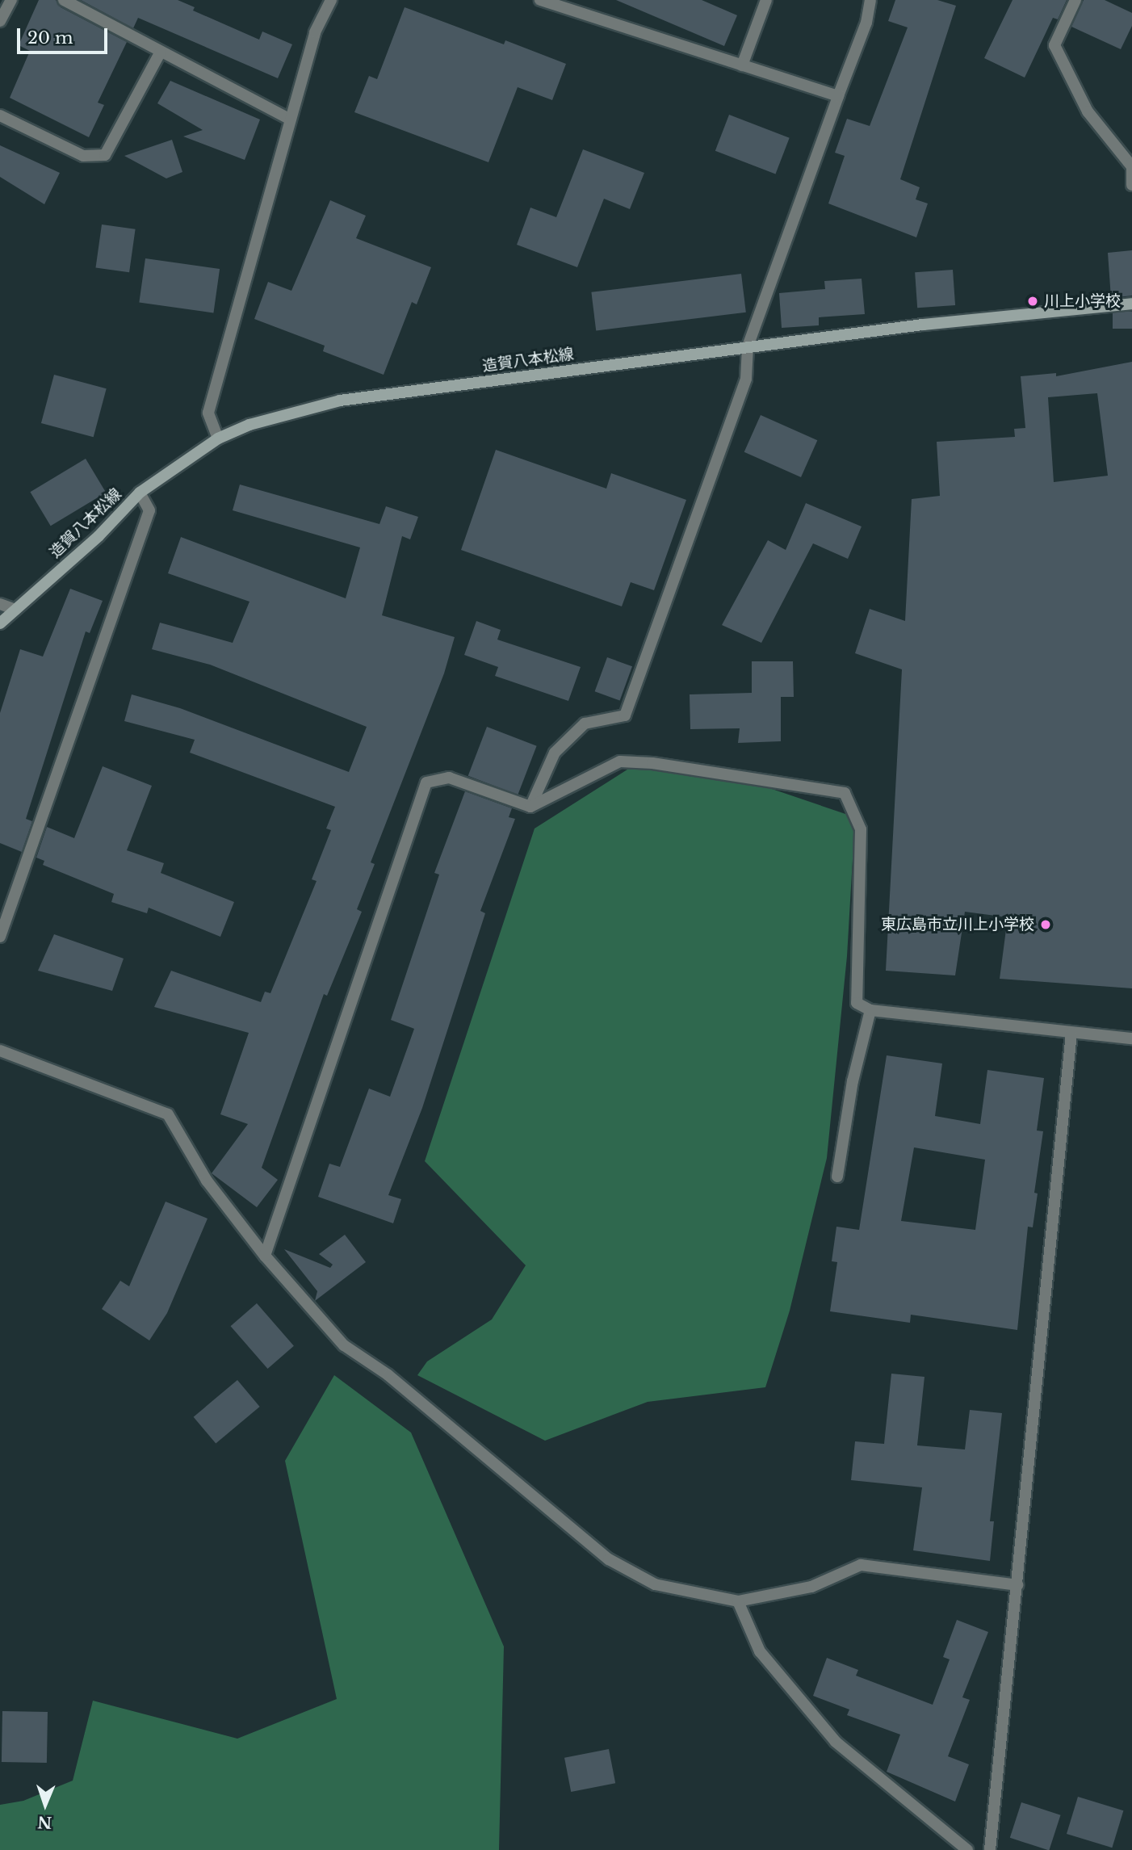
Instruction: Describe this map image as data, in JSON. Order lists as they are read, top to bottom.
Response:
{
  "streets": {
    "main road": ["造賀八本松線"]
  },
  "places": ["川上小学校", "東広島市立川上小学校"],
  "scale_bar": "20 m",
  "north": "bottom"
}
